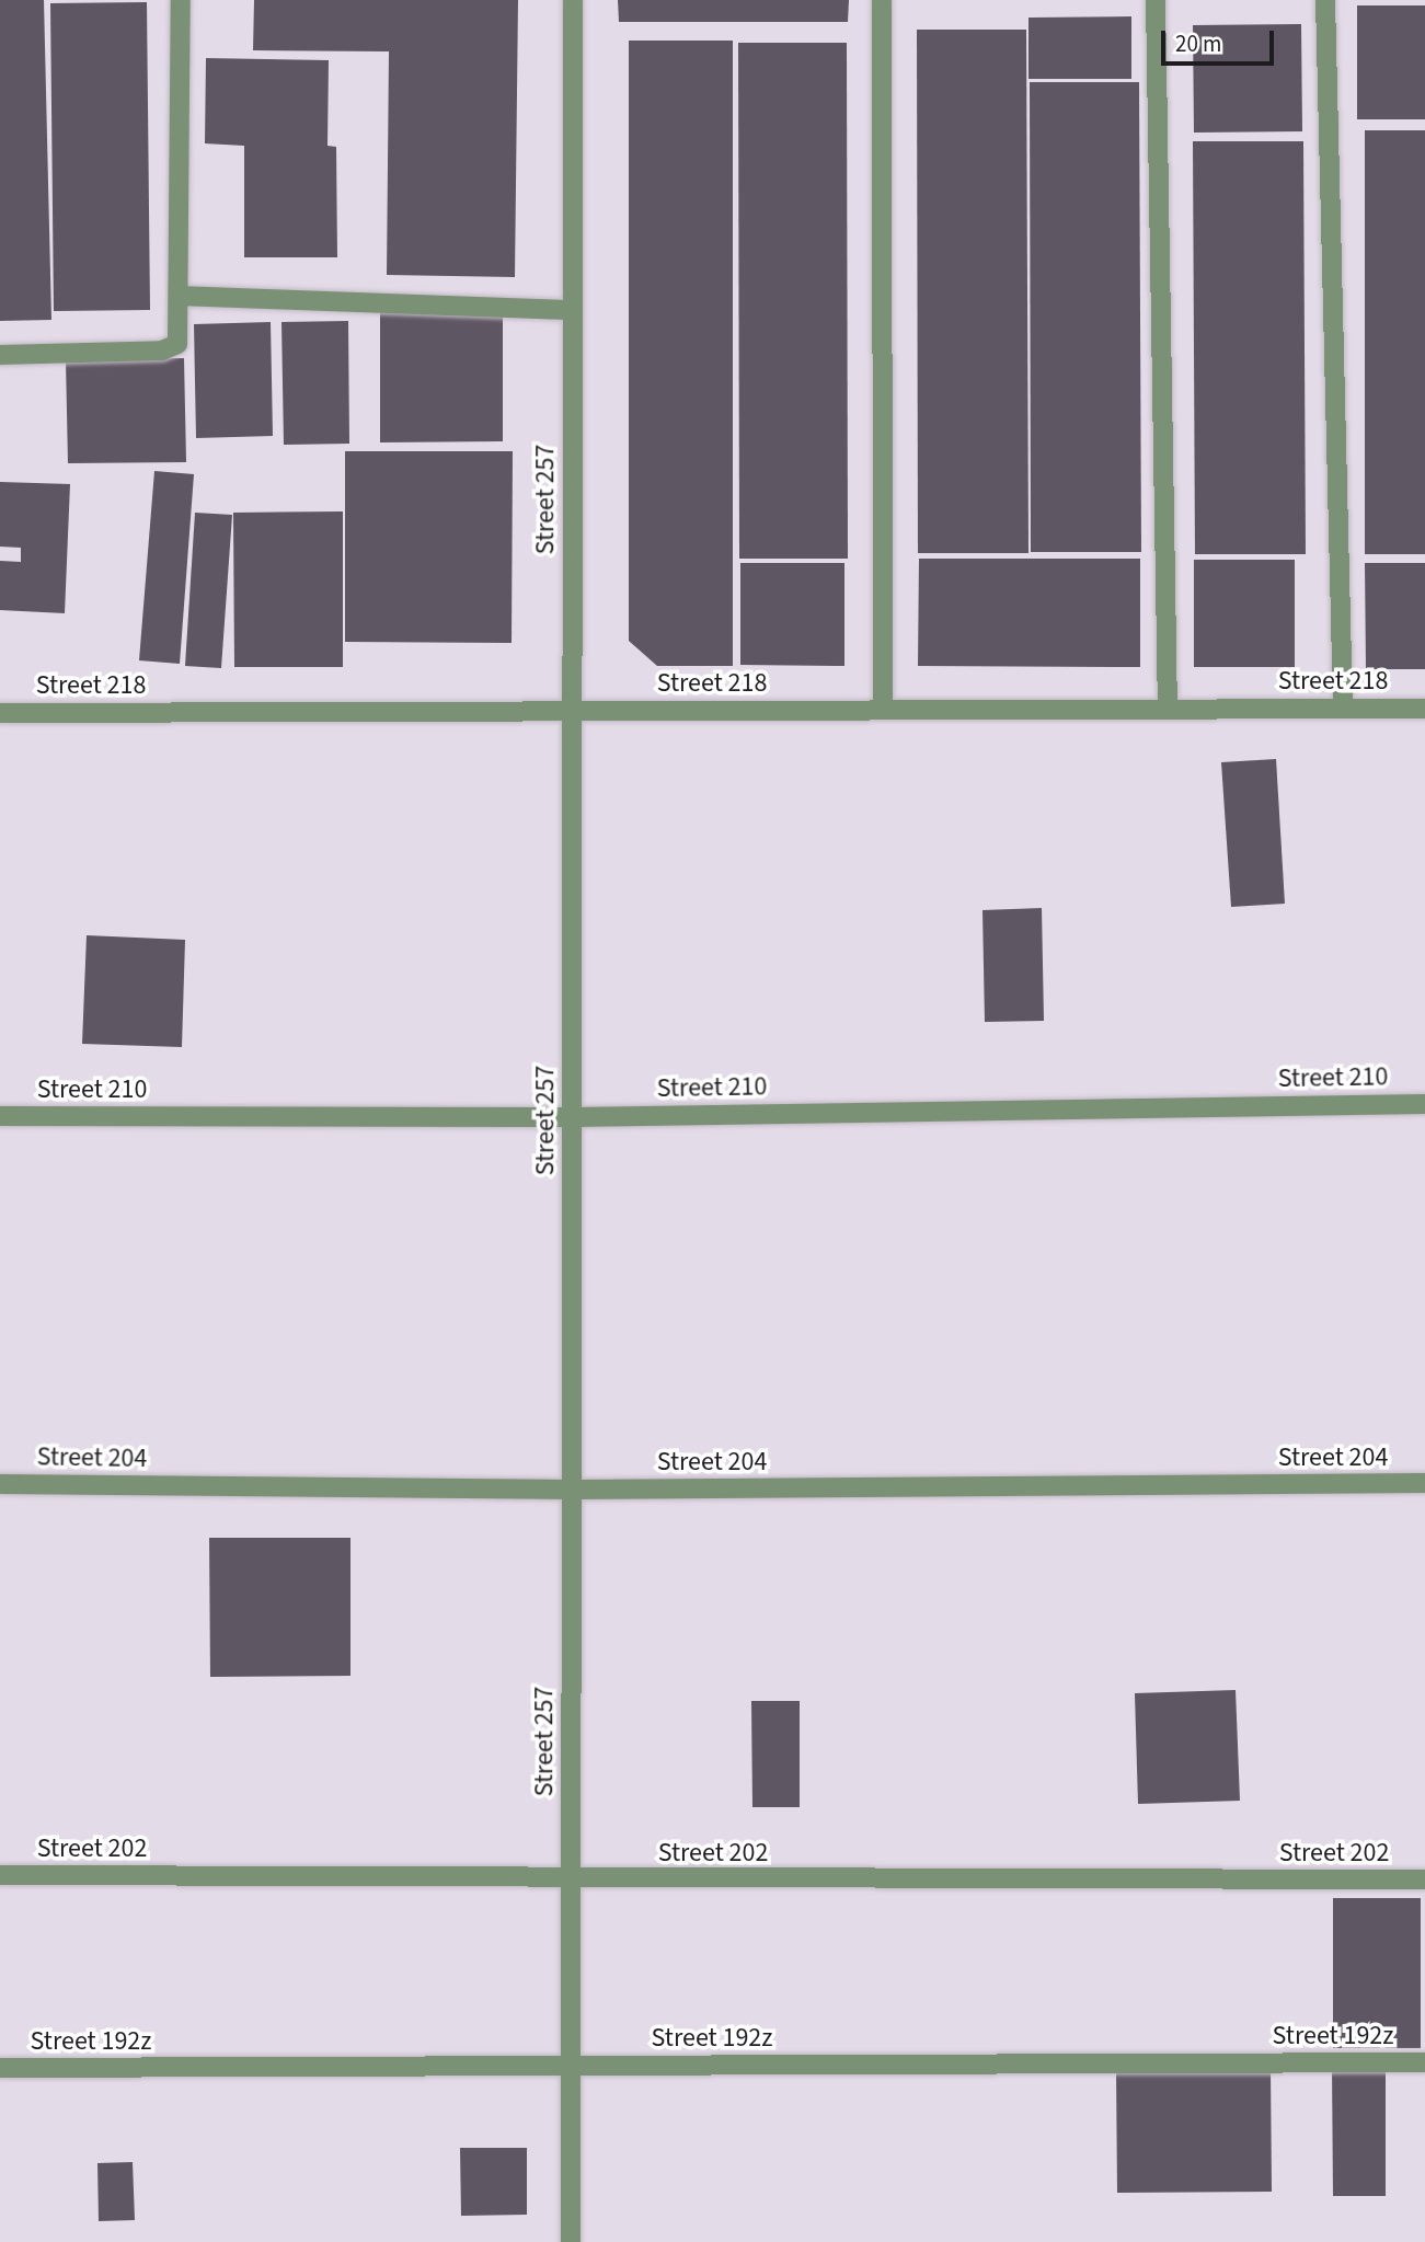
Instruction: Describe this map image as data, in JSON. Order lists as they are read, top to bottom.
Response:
{
  "streets": {
    "street": [
      "Street 257",
      "Street 218",
      "Street 210",
      "Street 204",
      "Street 202",
      "Street 192z"
    ]
  },
  "crossings": [
    ["Street 257", "Street 218"],
    ["Street 257", "Street 210"],
    ["Street 257", "Street 204"],
    ["Street 257", "Street 202"],
    ["Street 257", "Street 192z"]
  ],
  "scale_bar": "20 m"
}
